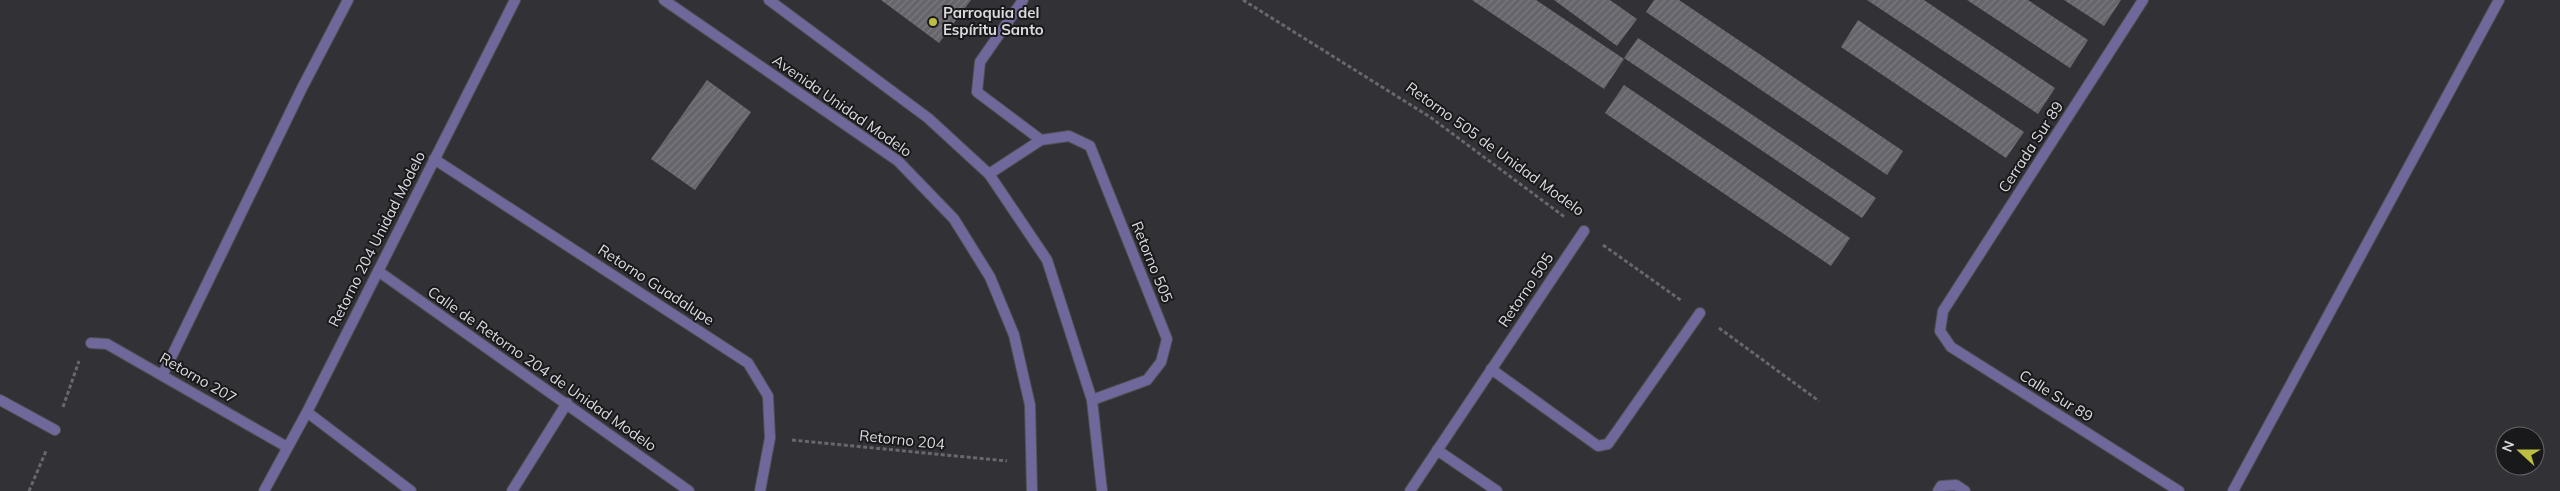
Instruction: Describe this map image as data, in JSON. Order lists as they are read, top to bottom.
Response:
{
  "streets": {
    "street": [
      "Avenida Unidad Modelo",
      "Cerrada Sur 89",
      "Retorno 204 Unidad Modelo",
      "Retorno 505",
      "Retorno Guadalupe",
      "Calle de Retorno 204 de Unidad Modelo",
      "Retorno 207",
      "Calle Sur 89"
    ],
    "path": ["Retorno 505 de Unidad Modelo", "Retorno 204"]
  },
  "crossings": [
    ["Avenida Unidad Modelo", "Retorno 204"],
    ["Cerrada Sur 89", "Calle Sur 89"],
    ["Retorno 505 de Unidad Modelo", "Retorno 505"],
    ["Retorno 204 Unidad Modelo", "Retorno Guadalupe"],
    ["Retorno 204 Unidad Modelo", "Calle de Retorno 204 de Unidad Modelo"],
    ["Retorno 204 Unidad Modelo", "Retorno 207"],
    ["Retorno Guadalupe", "Retorno 204"]
  ],
  "places": ["Parroquia del Espíritu Santo"],
  "north": "left"
}
